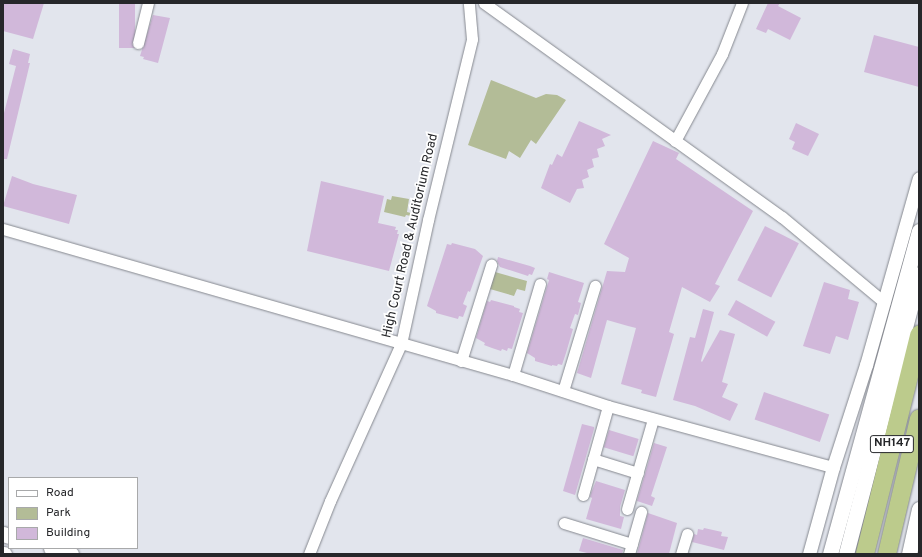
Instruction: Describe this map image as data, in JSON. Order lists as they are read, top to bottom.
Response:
{
  "streets": {
    "highway": ["NH147"],
    "street": ["High Court Road & Auditorium Road"]
  },
  "legend": ["Road", "Park", "Building"]
}
